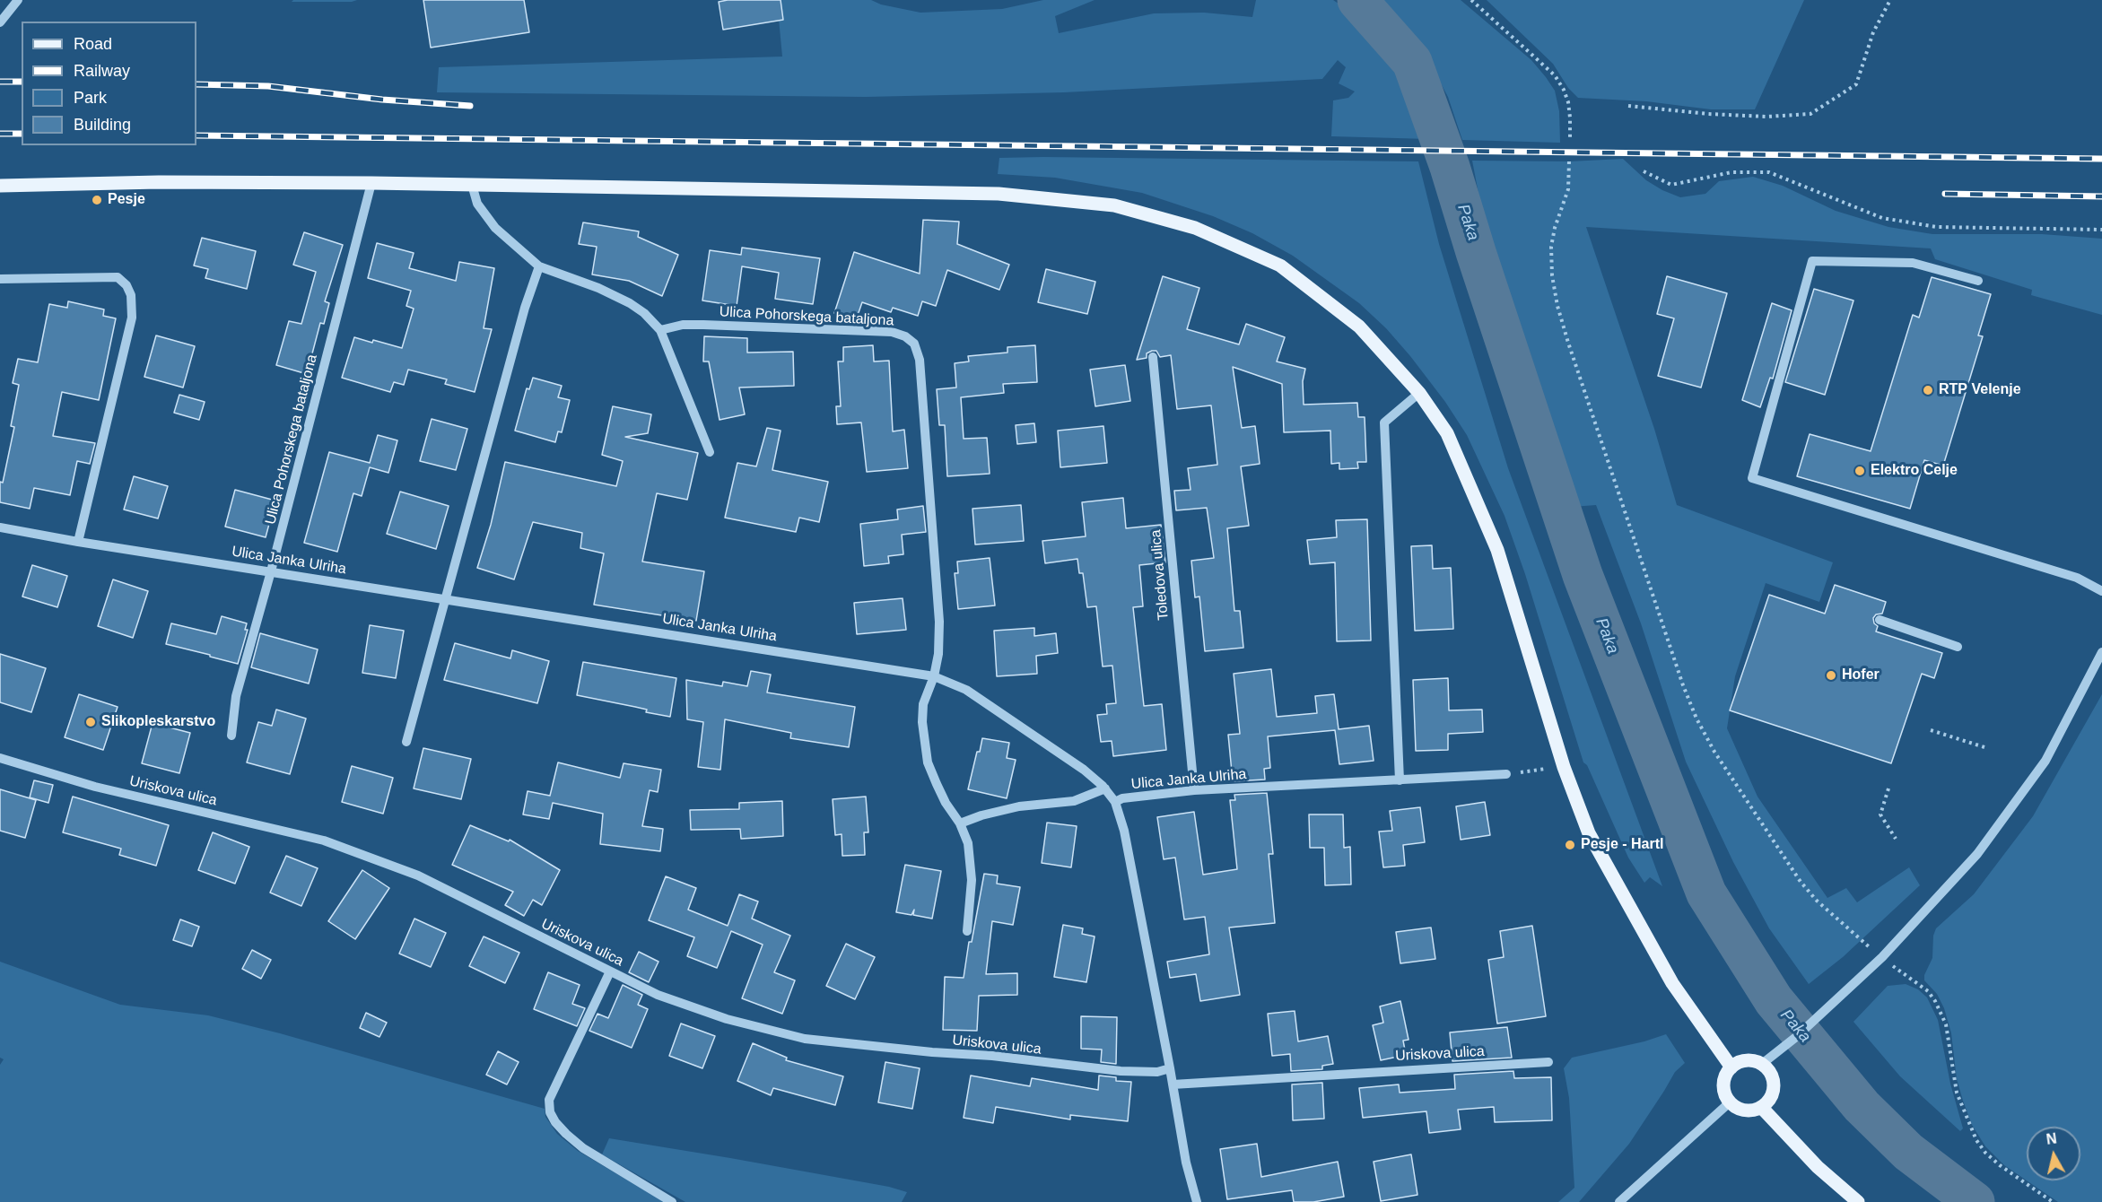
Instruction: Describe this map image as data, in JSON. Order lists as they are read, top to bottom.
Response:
{
  "streets": {
    "street": [
      "Ulica Pohorskega bataljona",
      "Ulica Janka Ulriha",
      "Toledova ulica",
      "Uriskova ulica"
    ]
  },
  "crossings": [
    ["Ulica Pohorskega bataljona", "Ulica Janka Ulriha"],
    ["Ulica Janka Ulriha", "Toledova ulica"]
  ],
  "water": ["Paka"],
  "places": [
    "Pesje",
    "RTP Velenje",
    "Elektro Celje",
    "Hofer",
    "Slikopleskarstvo",
    "Pesje - Hartl"
  ],
  "legend": [
    "Road",
    "Railway",
    "Park",
    "Building"
  ],
  "north": "top"
}
